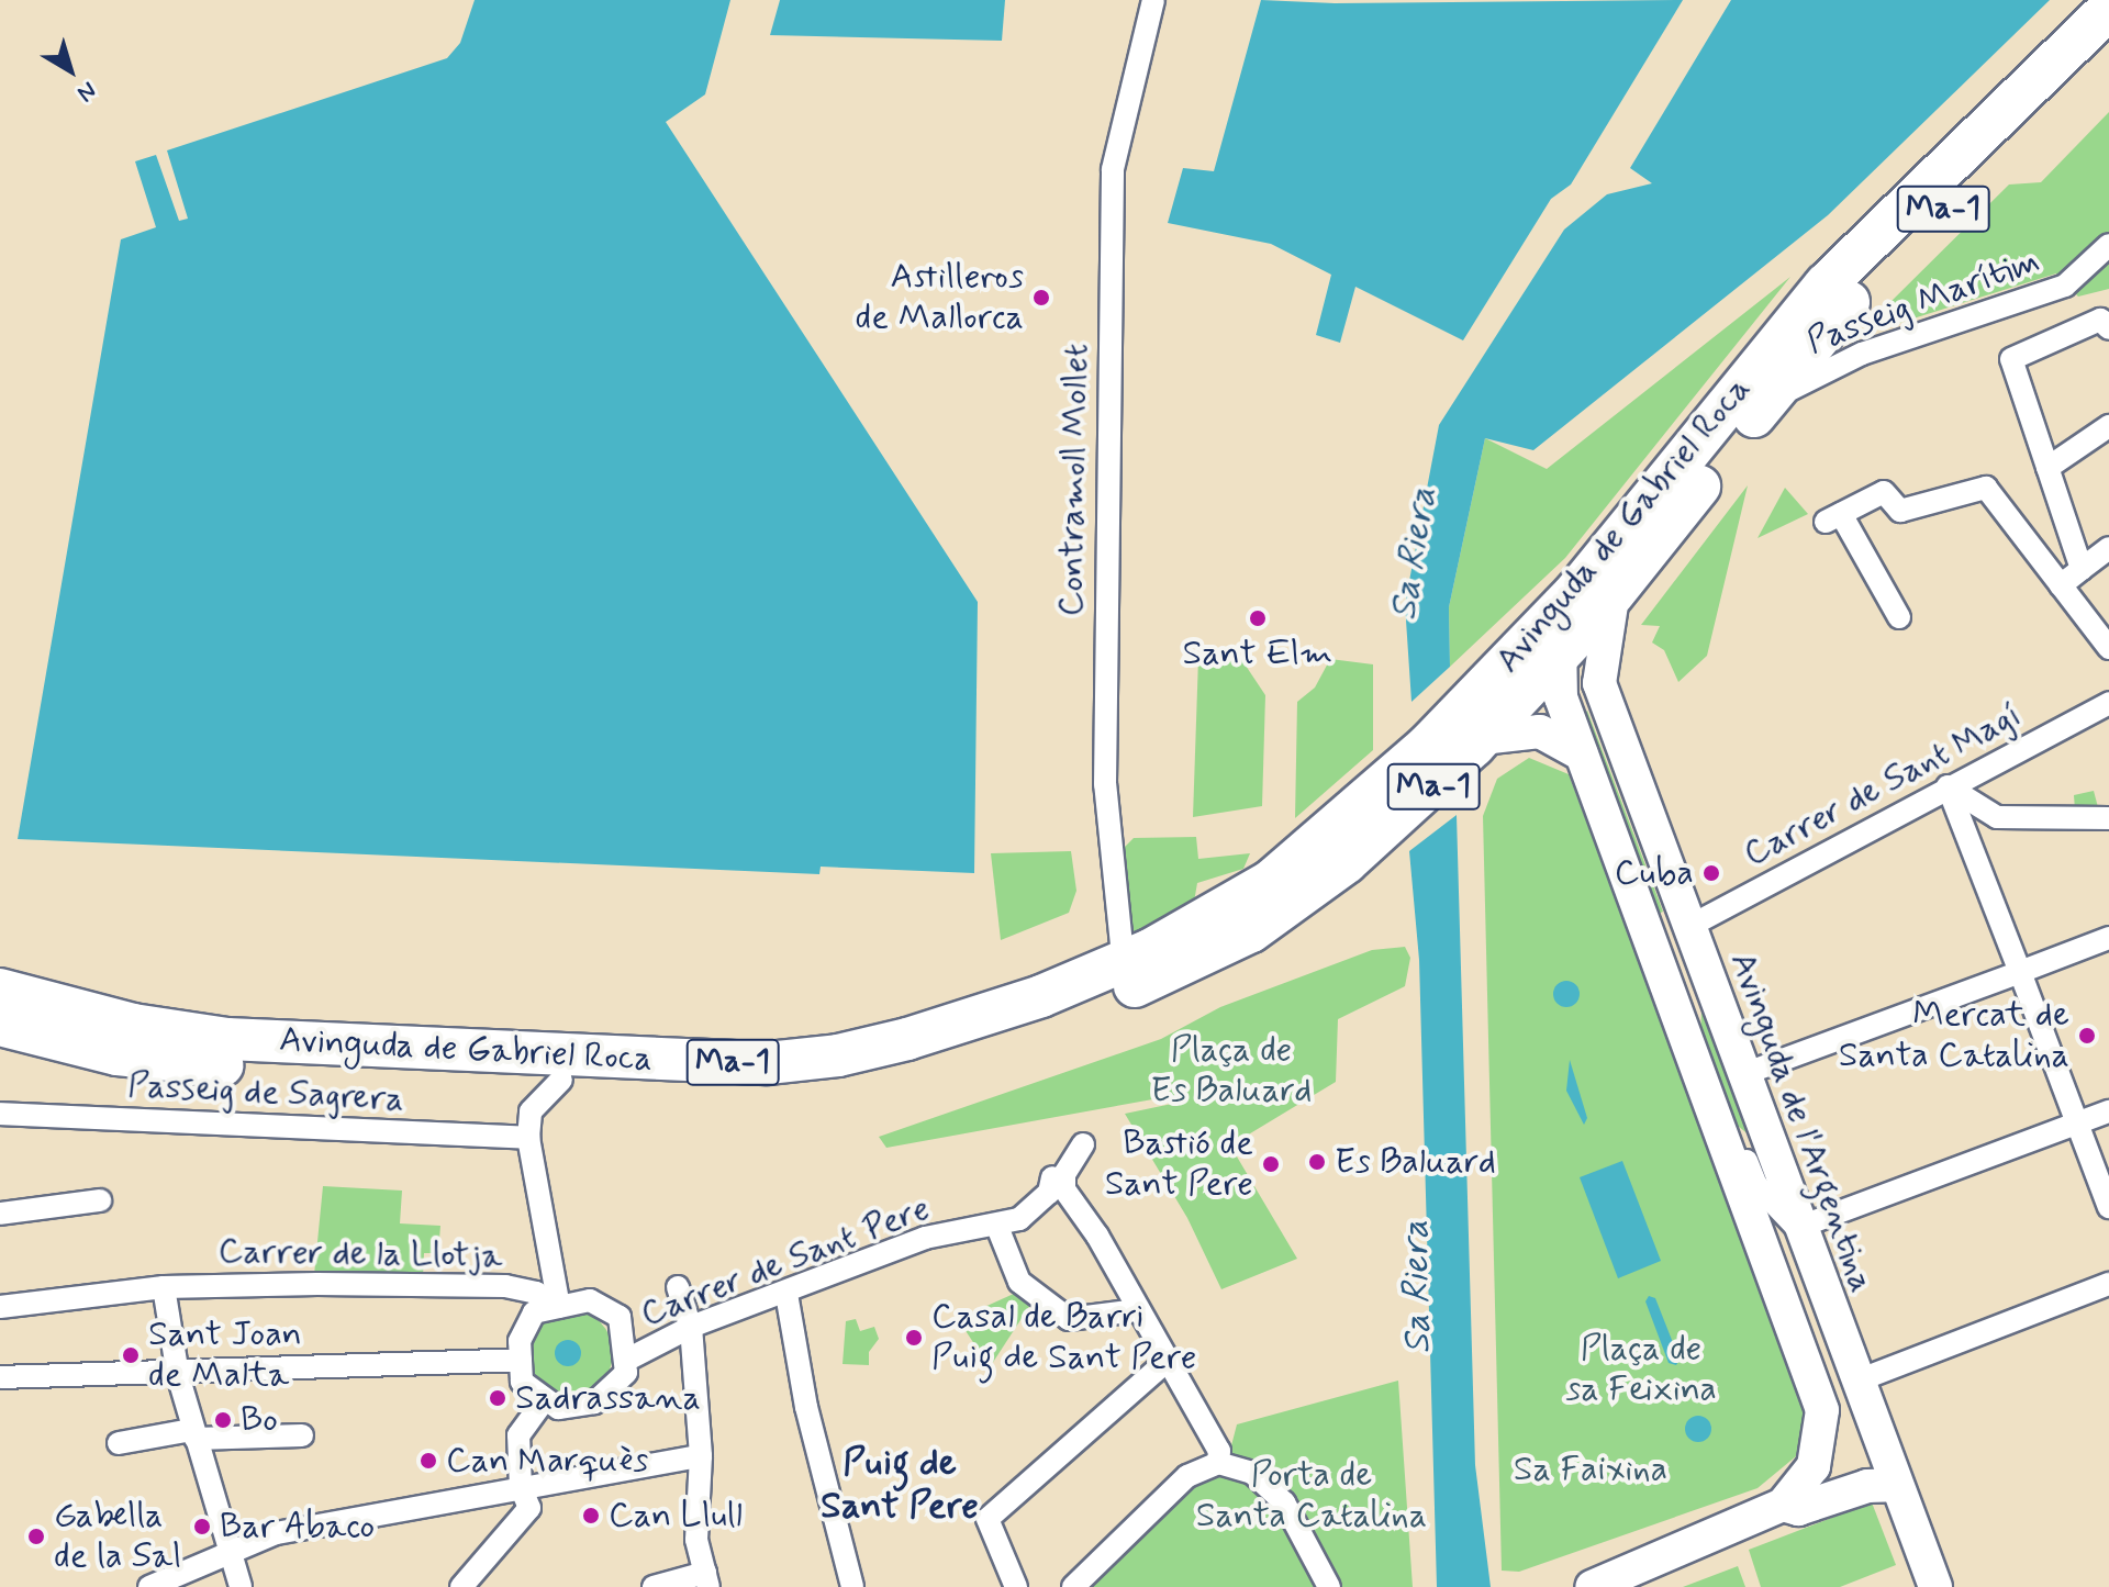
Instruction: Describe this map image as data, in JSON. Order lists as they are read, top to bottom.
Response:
{
  "streets": {
    "highway": ["Ma-1", "Avinguda de Gabriel Roca"],
    "main road": ["Avinguda de l'Argentina"],
    "street": [
      "Passeig Marítim",
      "Contramoll Mollet",
      "Carrer de Sant Magí",
      "Passeig de Sagrera",
      "Carrer de la Llotja",
      "Carrer de Sant Pere"
    ]
  },
  "crossings": [
    ["Passeig Marítim", "Avinguda de Gabriel Roca"],
    ["Contramoll Mollet", "Avinguda de Gabriel Roca"],
    ["Carrer de Sant Magí", "Avinguda de l'Argentina"],
    ["Carrer de la Llotja", "Carrer de Sant Pere"]
  ],
  "districts": ["Puig de Sant Pere"],
  "water": ["Sa Riera"],
  "parks": [
    "Plaça de Es Baluard",
    "Plaça de sa Feixina",
    "Sa Faixina",
    "Porta de Santa Catalina"
  ],
  "places": [
    "Astilleros de Mallorca",
    "Sant Elm",
    "Cuba",
    "Mercat de Santa Catalina",
    "Es Baluard",
    "Bastió de Sant Pere",
    "Casal de Barri Puig de Sant Pere",
    "Sant Joan de Malta",
    "Sadrassana",
    "Bo",
    "Can Marquès",
    "Can Llull",
    "Bar Abaco",
    "Gabella de la Sal"
  ],
  "north": "bottom right"
}
